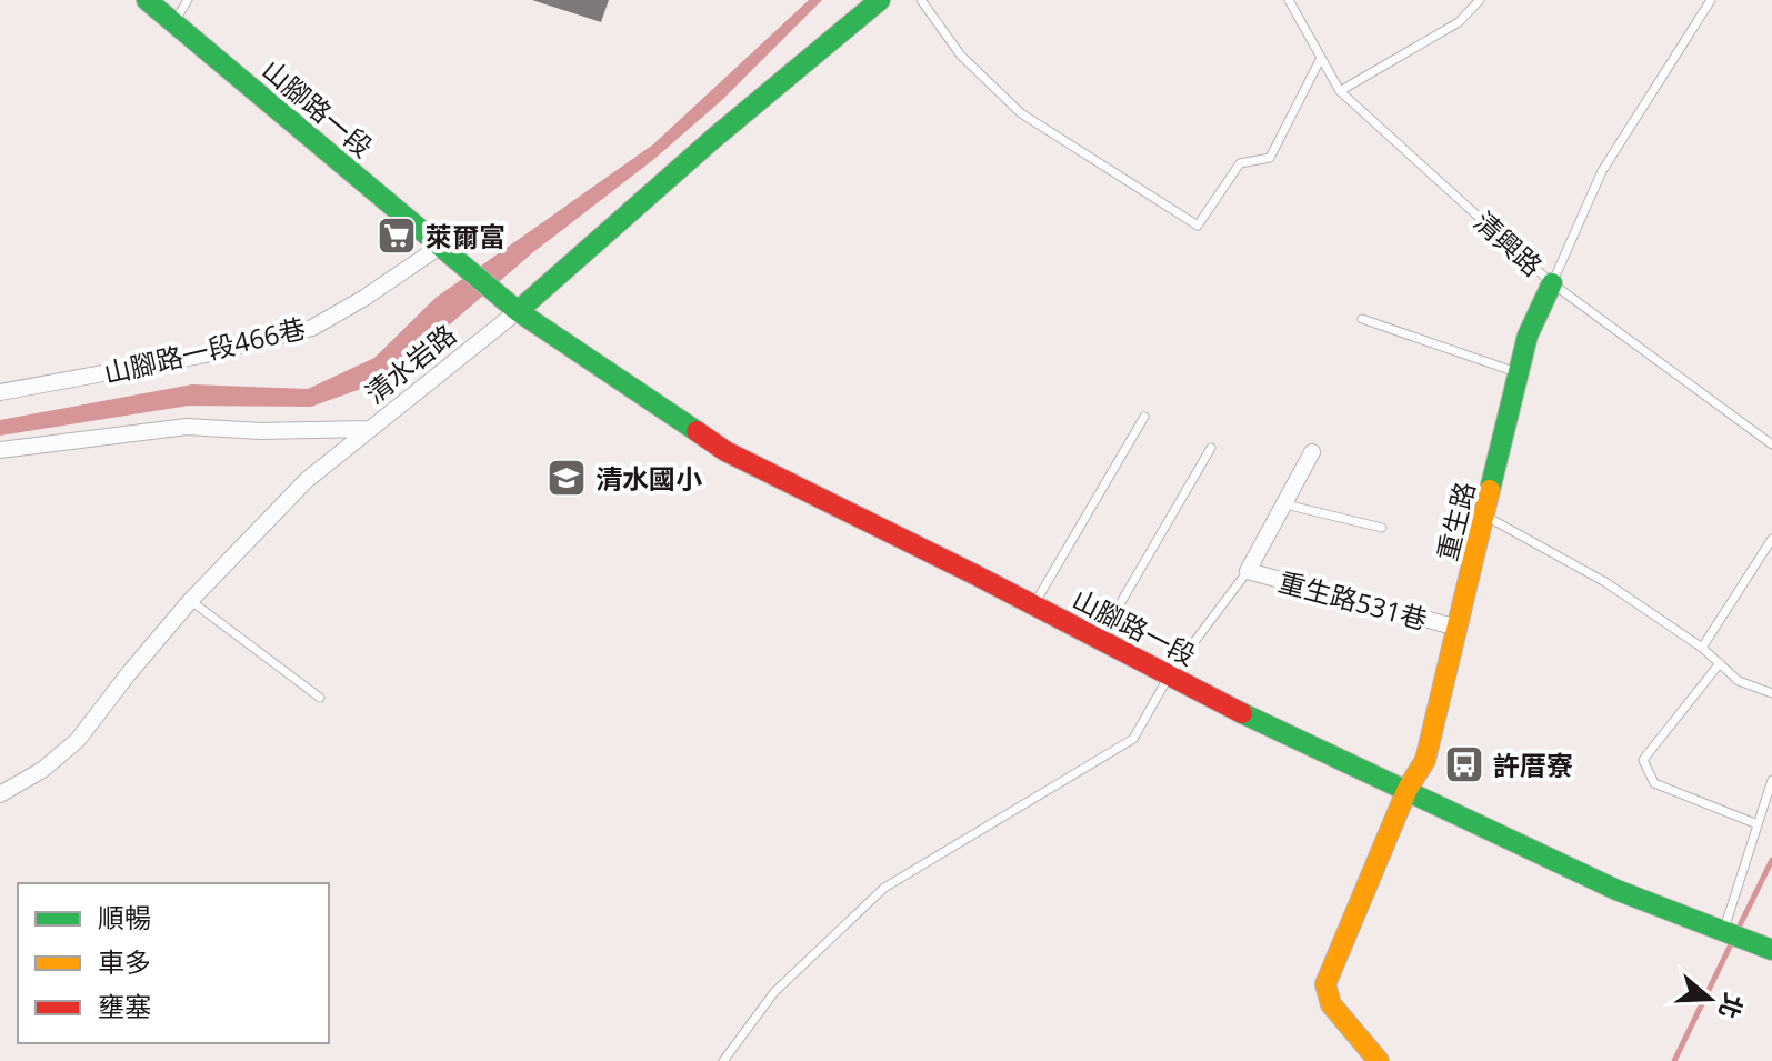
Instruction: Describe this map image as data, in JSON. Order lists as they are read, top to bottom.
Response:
{
  "streets": {
    "main road": ["山腳路一段", "清水岩路", "重生路"],
    "street": ["山腳路一段466巷", "重生路531巷"],
    "lane": ["清興路"]
  },
  "crossings": [
    ["山腳路一段", "山腳路一段466巷"],
    ["山腳路一段", "清水岩路"],
    ["山腳路一段", "重生路"],
    ["山腳路一段", "重生路531巷"],
    ["清興路", "重生路"],
    ["重生路", "重生路531巷"]
  ],
  "places": {
    "supermarket": ["萊爾富"],
    "school or university": ["清水國小"],
    "bus stop": ["許厝寮"]
  },
  "legend": ["順暢", "車多", "壅塞"],
  "north": "right"
}
